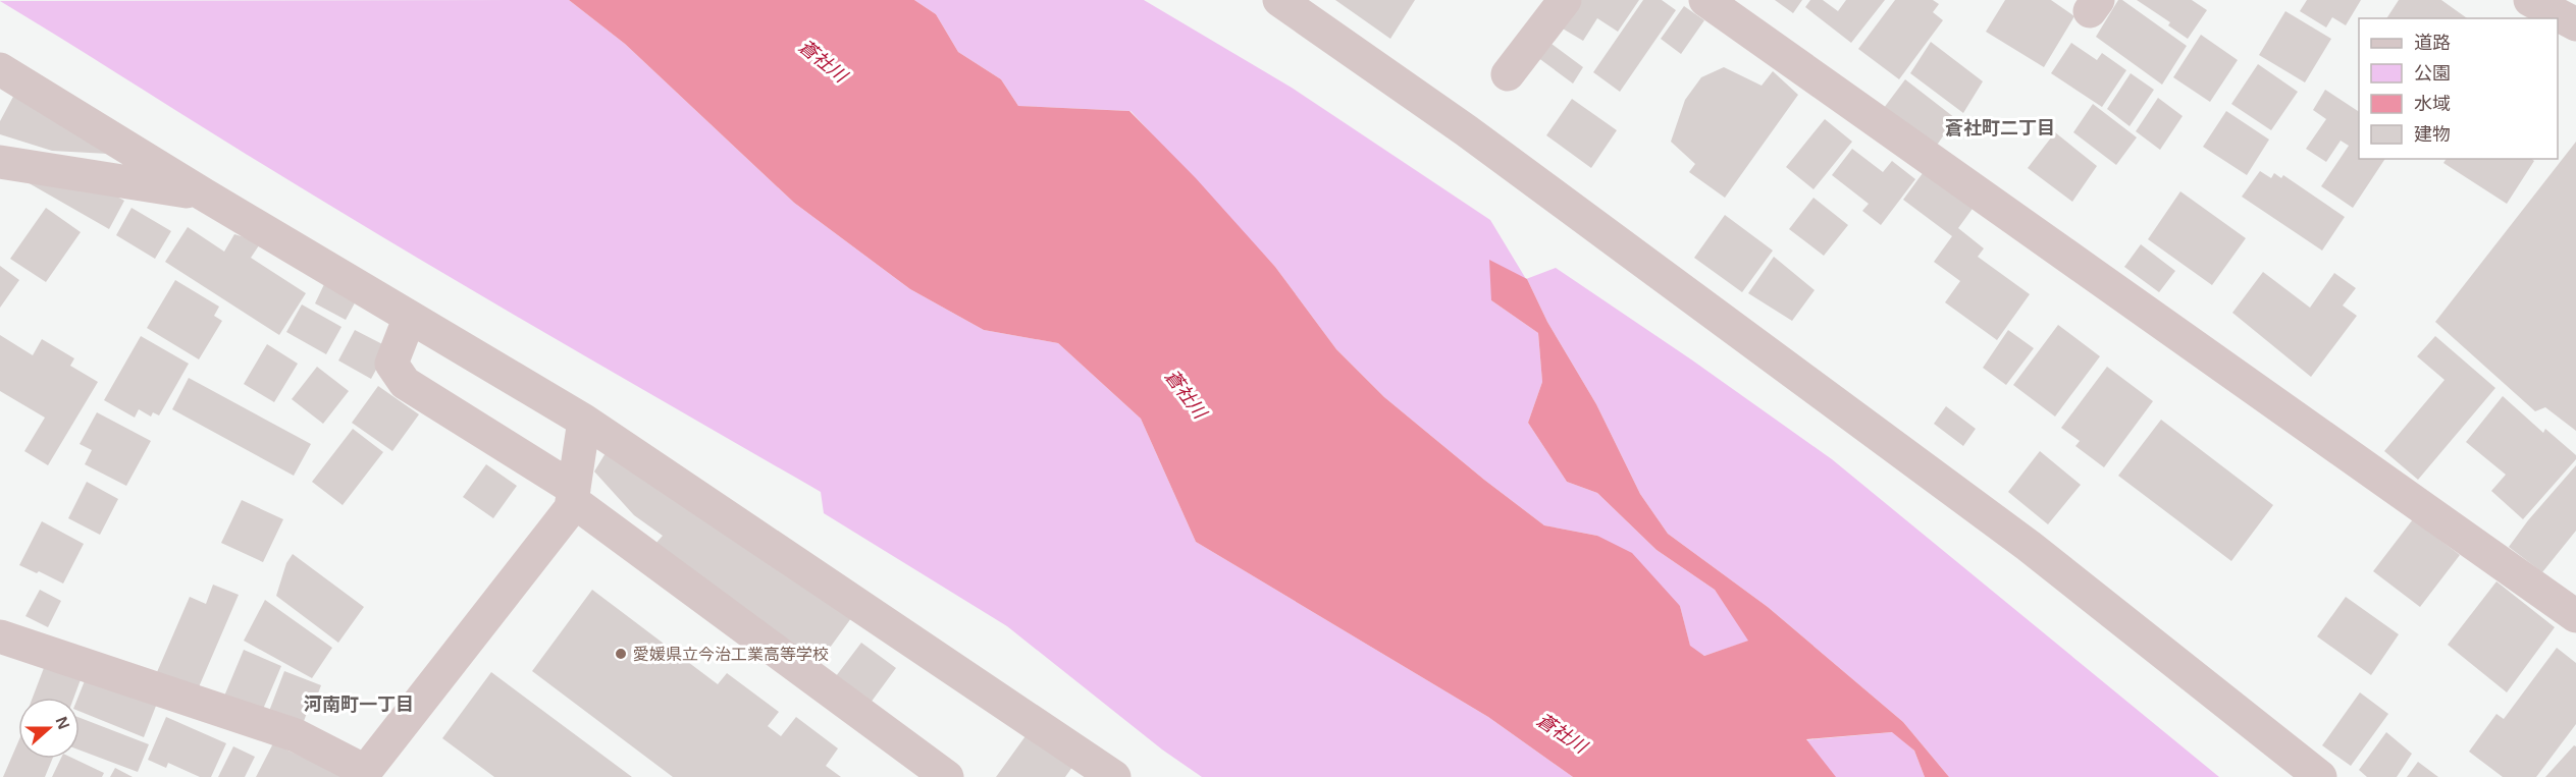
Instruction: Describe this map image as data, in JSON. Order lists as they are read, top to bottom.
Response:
{
  "districts": ["蒼社町二丁目", "河南町一丁目"],
  "water": ["蒼社川"],
  "places": ["愛媛県立今治工業高等学校"],
  "legend": [
    "道路",
    "公園",
    "水域",
    "建物"
  ],
  "north": "right"
}
